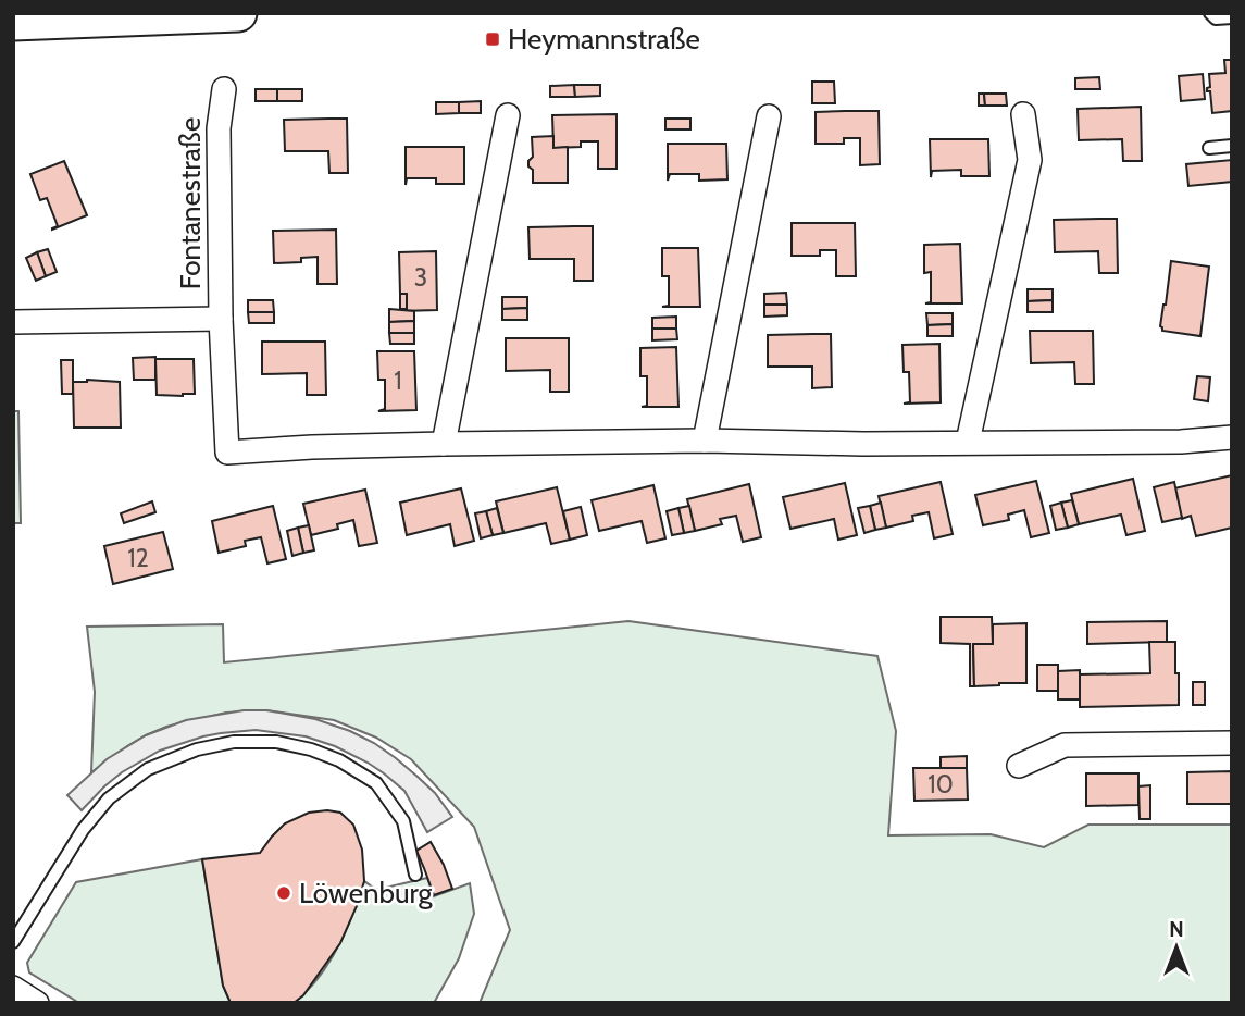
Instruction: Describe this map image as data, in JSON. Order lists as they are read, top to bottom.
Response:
{
  "streets": {
    "street": ["Fontanestraße"]
  },
  "places": {
    "transit": ["Heymannstraße"],
    "other": ["Löwenburg"]
  },
  "house_numbers": [
    "3",
    "1",
    "12",
    "10"
  ],
  "north": "top"
}
